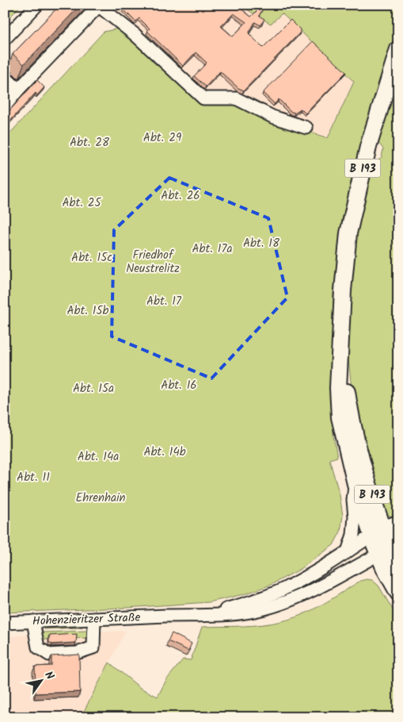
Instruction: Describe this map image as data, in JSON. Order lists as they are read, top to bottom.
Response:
{
  "streets": {
    "main road": ["B 193"],
    "street": ["Hohenzieritzer Straße"]
  },
  "crossings": [
    ["B 193", "Hohenzieritzer Straße"]
  ],
  "parks": [
    "Abt. 29",
    "Abt. 28",
    "Abt. 26",
    "Abt. 25",
    "Abt. 18",
    "Abt. 17a",
    "Friedhof Neustrelitz",
    "Abt. 15c",
    "Abt. 17",
    "Abt. 15b",
    "Abt. 16",
    "Abt. 15a",
    "Abt. 14b",
    "Abt. 14a",
    "Abt. 11",
    "Ehrenhain"
  ],
  "north": "top right"
}
